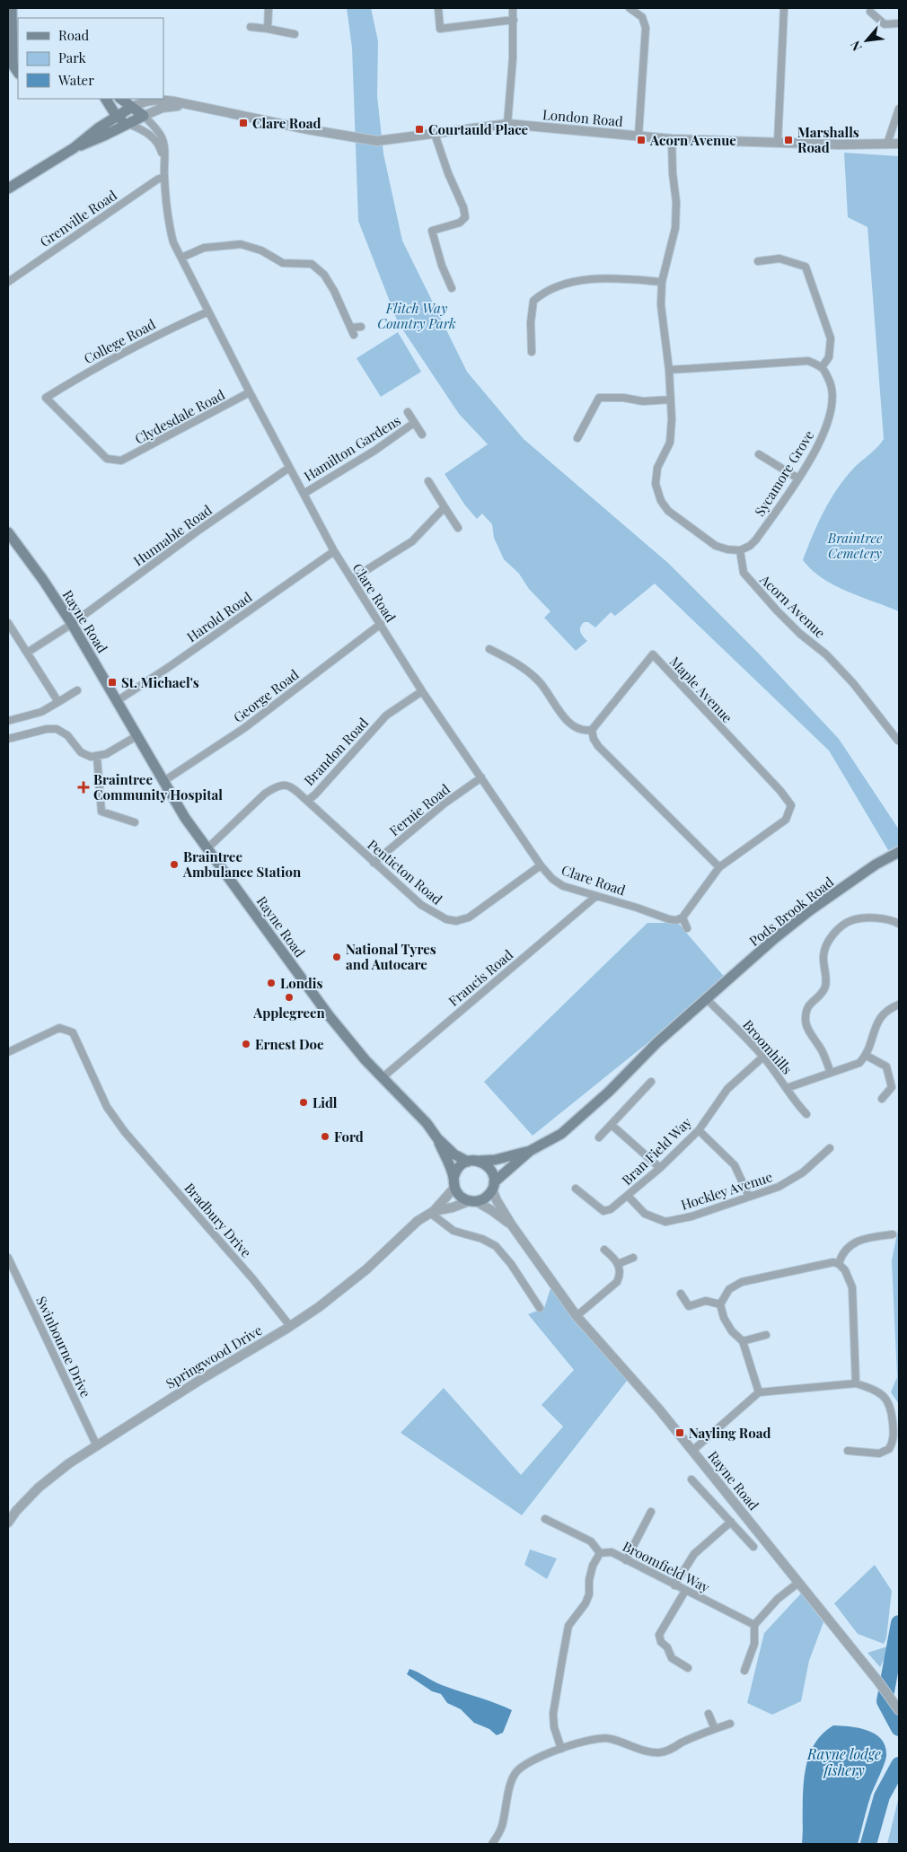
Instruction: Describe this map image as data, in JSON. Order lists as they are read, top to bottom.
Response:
{
  "streets": {
    "main road": ["Rayne Road", "Pods Brook Road"],
    "street": [
      "London Road",
      "Grenville Road",
      "College Road",
      "Clydesdale Road",
      "Hamilton Gardens",
      "Sycamore Grove",
      "Hunnable Road",
      "Clare Road",
      "Acorn Avenue",
      "Harold Road",
      "Maple Avenue",
      "George Road",
      "Brandon Road",
      "Fernie Road",
      "Penticton Road",
      "Francis Road",
      "Broomhills",
      "Bran Field Way",
      "Hockley Avenue",
      "Bradbury Drive",
      "Swinbourne Drive",
      "Springwood Drive",
      "Broomfield Way"
    ]
  },
  "crossings": [
    ["London Road", "Clare Road"],
    ["Grenville Road", "Clare Road"],
    ["College Road", "Clydesdale Road"],
    ["College Road", "Clare Road"],
    ["Clydesdale Road", "Clare Road"],
    ["Hamilton Gardens", "Clare Road"],
    ["Sycamore Grove", "Acorn Avenue"],
    ["Hunnable Road", "Clare Road"],
    ["Hunnable Road", "Rayne Road"],
    ["Clare Road", "Harold Road"],
    ["Clare Road", "George Road"],
    ["Clare Road", "Brandon Road"],
    ["Clare Road", "Fernie Road"],
    ["Clare Road", "Penticton Road"],
    ["Clare Road", "Francis Road"],
    ["Harold Road", "Rayne Road"],
    ["Rayne Road", "George Road"],
    ["Rayne Road", "Brandon Road"],
    ["Rayne Road", "Francis Road"],
    ["Rayne Road", "Springwood Drive"],
    ["Brandon Road", "Penticton Road"],
    ["Fernie Road", "Penticton Road"],
    ["Pods Brook Road", "Broomhills"],
    ["Broomhills", "Bran Field Way"],
    ["Bran Field Way", "Hockley Avenue"],
    ["Bradbury Drive", "Springwood Drive"],
    ["Swinbourne Drive", "Springwood Drive"]
  ],
  "water": ["Rayne lodge fishery"],
  "parks": ["Flitch Way Country Park", "Braintree Cemetery"],
  "places": {
    "transit": [
      "Clare Road",
      "Courtauld Place",
      "Acorn Avenue",
      "Marshalls Road",
      "St. Michael's",
      "Nayling Road"
    ],
    "health": ["Braintree Community Hospital"],
    "other": [
      "Braintree Ambulance Station",
      "National Tyres and Autocare",
      "Londis",
      "Applegreen",
      "Ernest Doe",
      "Lidl",
      "Ford"
    ]
  },
  "legend": ["Road", "Park", "Water"],
  "north": "bottom left"
}
